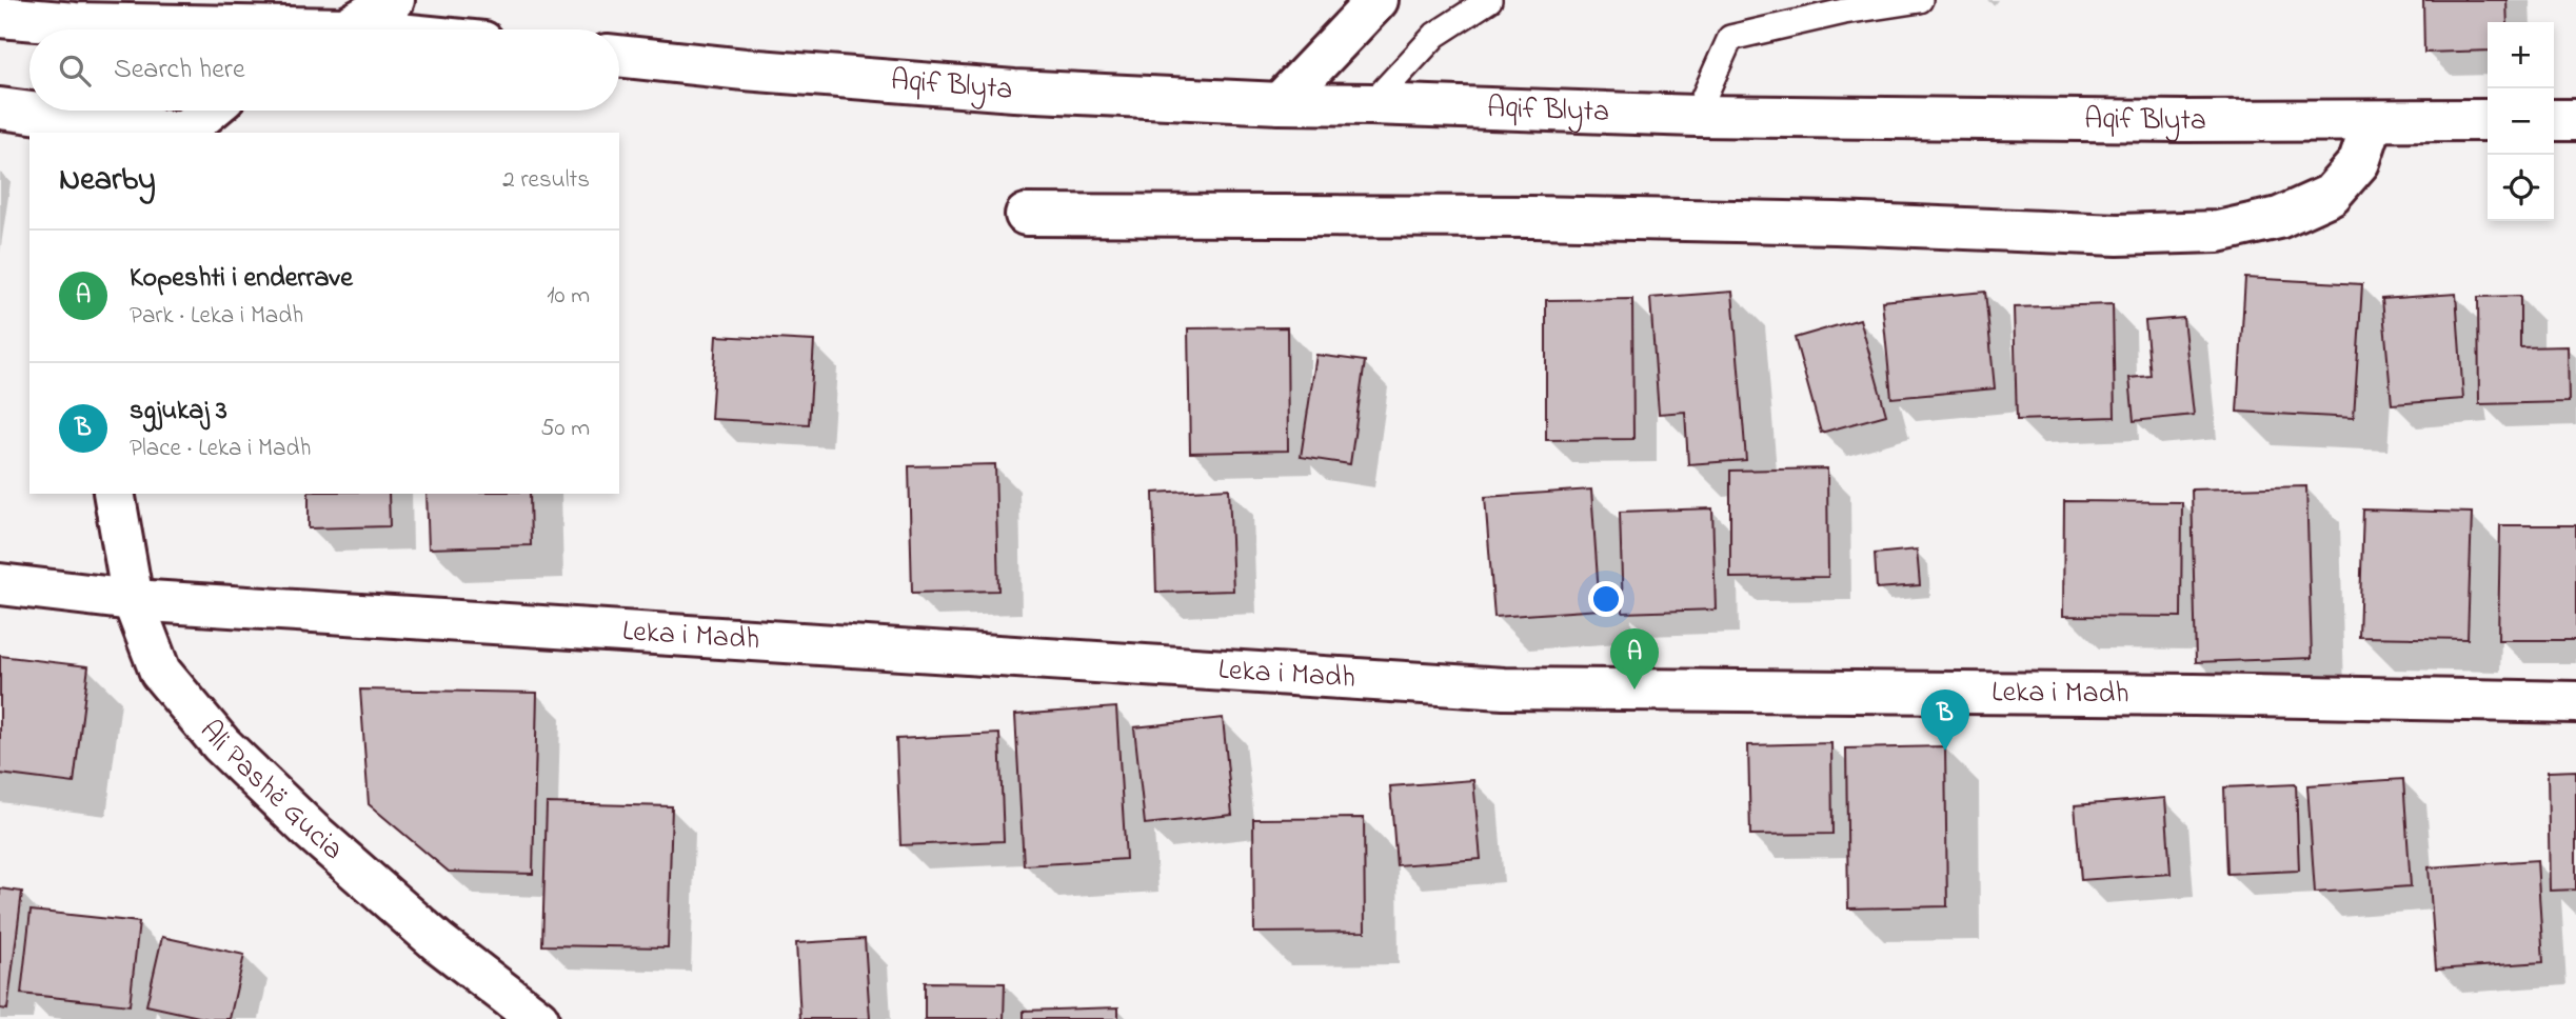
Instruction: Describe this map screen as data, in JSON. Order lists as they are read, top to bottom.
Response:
{
  "streets": {
    "street": ["Aqif Blyta", "Leka i Madh", "Ali Pashë Gucia"]
  },
  "crossings": [
    ["Leka i Madh", "Ali Pashë Gucia"]
  ],
  "page": {
    "map_buttons": ["+", "−"],
    "search": "Search here",
    "heading": ["Nearby", "2 results"],
    "list": [
      {
        "mark": "A",
        "name": "Kopeshti i enderrave",
        "note": "Park · Leka i Madh",
        "value": "10 m"
      },
      {
        "mark": "B",
        "name": "sgjukaj 3",
        "note": "Place · Leka i Madh",
        "value": "50 m"
      }
    ],
    "pins": ["A", "B"]
  }
}
